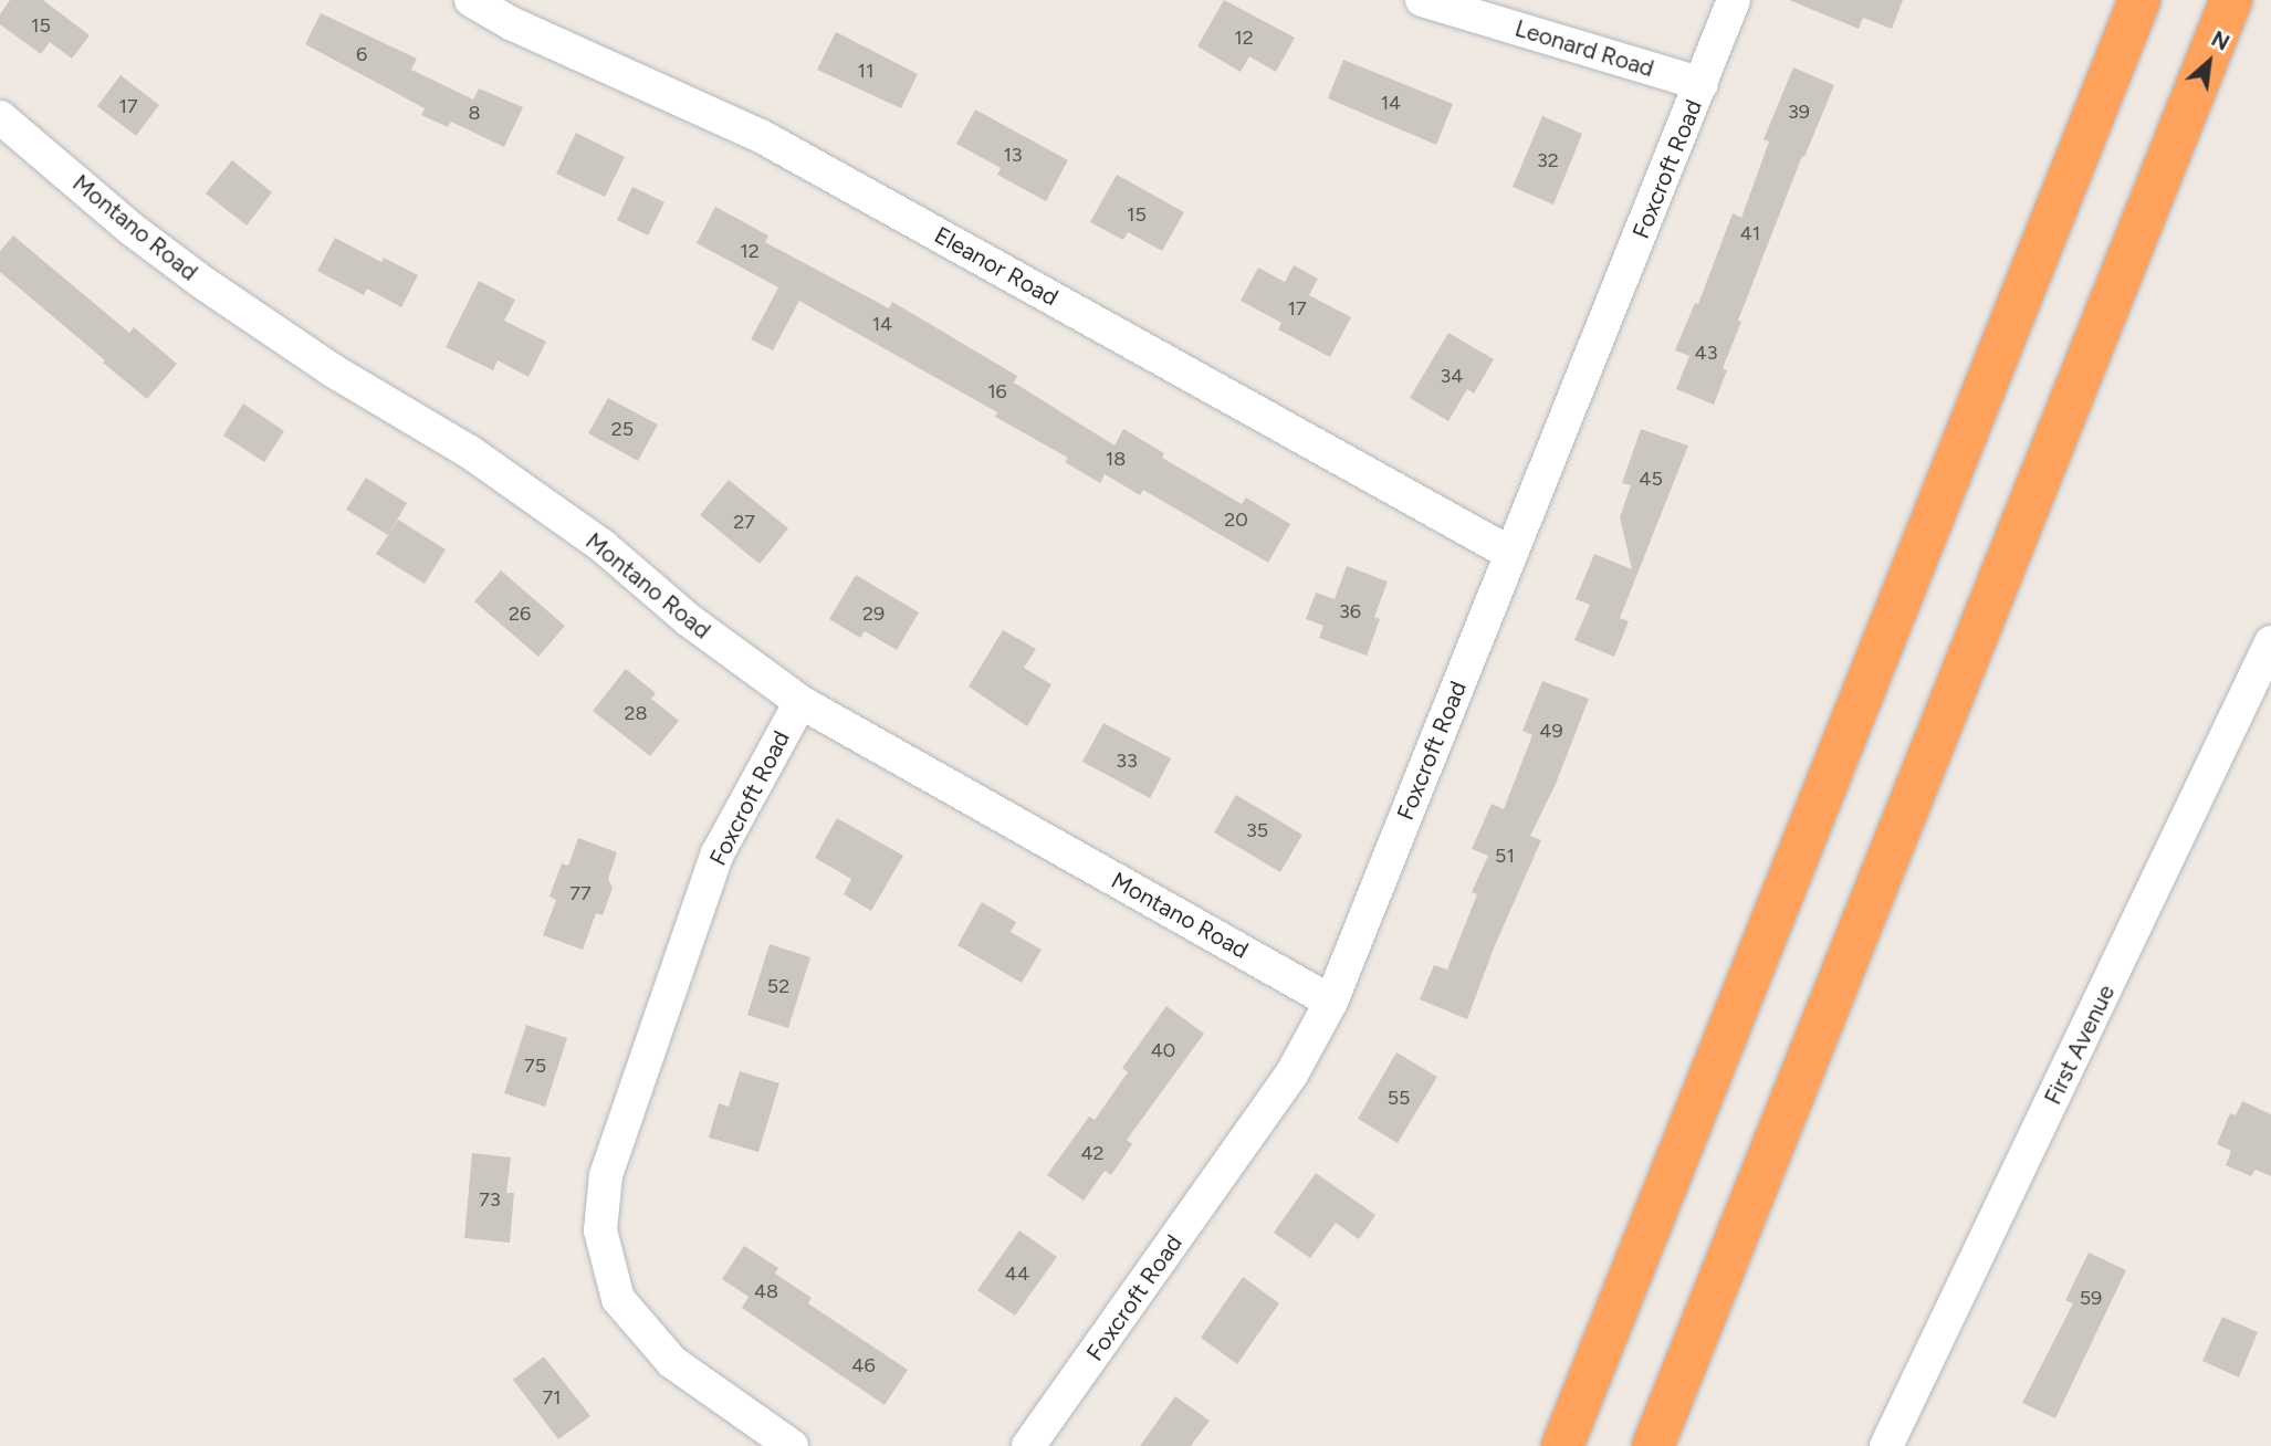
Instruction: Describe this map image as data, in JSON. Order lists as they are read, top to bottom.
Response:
{
  "streets": {
    "street": [
      "Leonard Road",
      "Foxcroft Road",
      "Montano Road",
      "Eleanor Road",
      "First Avenue"
    ]
  },
  "crossings": [
    ["Leonard Road", "Foxcroft Road"],
    ["Foxcroft Road", "Montano Road"],
    ["Foxcroft Road", "Eleanor Road"]
  ],
  "house_numbers": [
    "15",
    "12",
    "6",
    "11",
    "14",
    "17",
    "39",
    "8",
    "13",
    "32",
    "15",
    "41",
    "12",
    "17",
    "14",
    "43",
    "34",
    "16",
    "25",
    "18",
    "45",
    "20",
    "27",
    "36",
    "26",
    "29",
    "28",
    "49",
    "33",
    "35",
    "51",
    "77",
    "52",
    "40",
    "75",
    "55",
    "42",
    "73",
    "44",
    "48",
    "59",
    "46",
    "71"
  ],
  "north": "top right"
}
